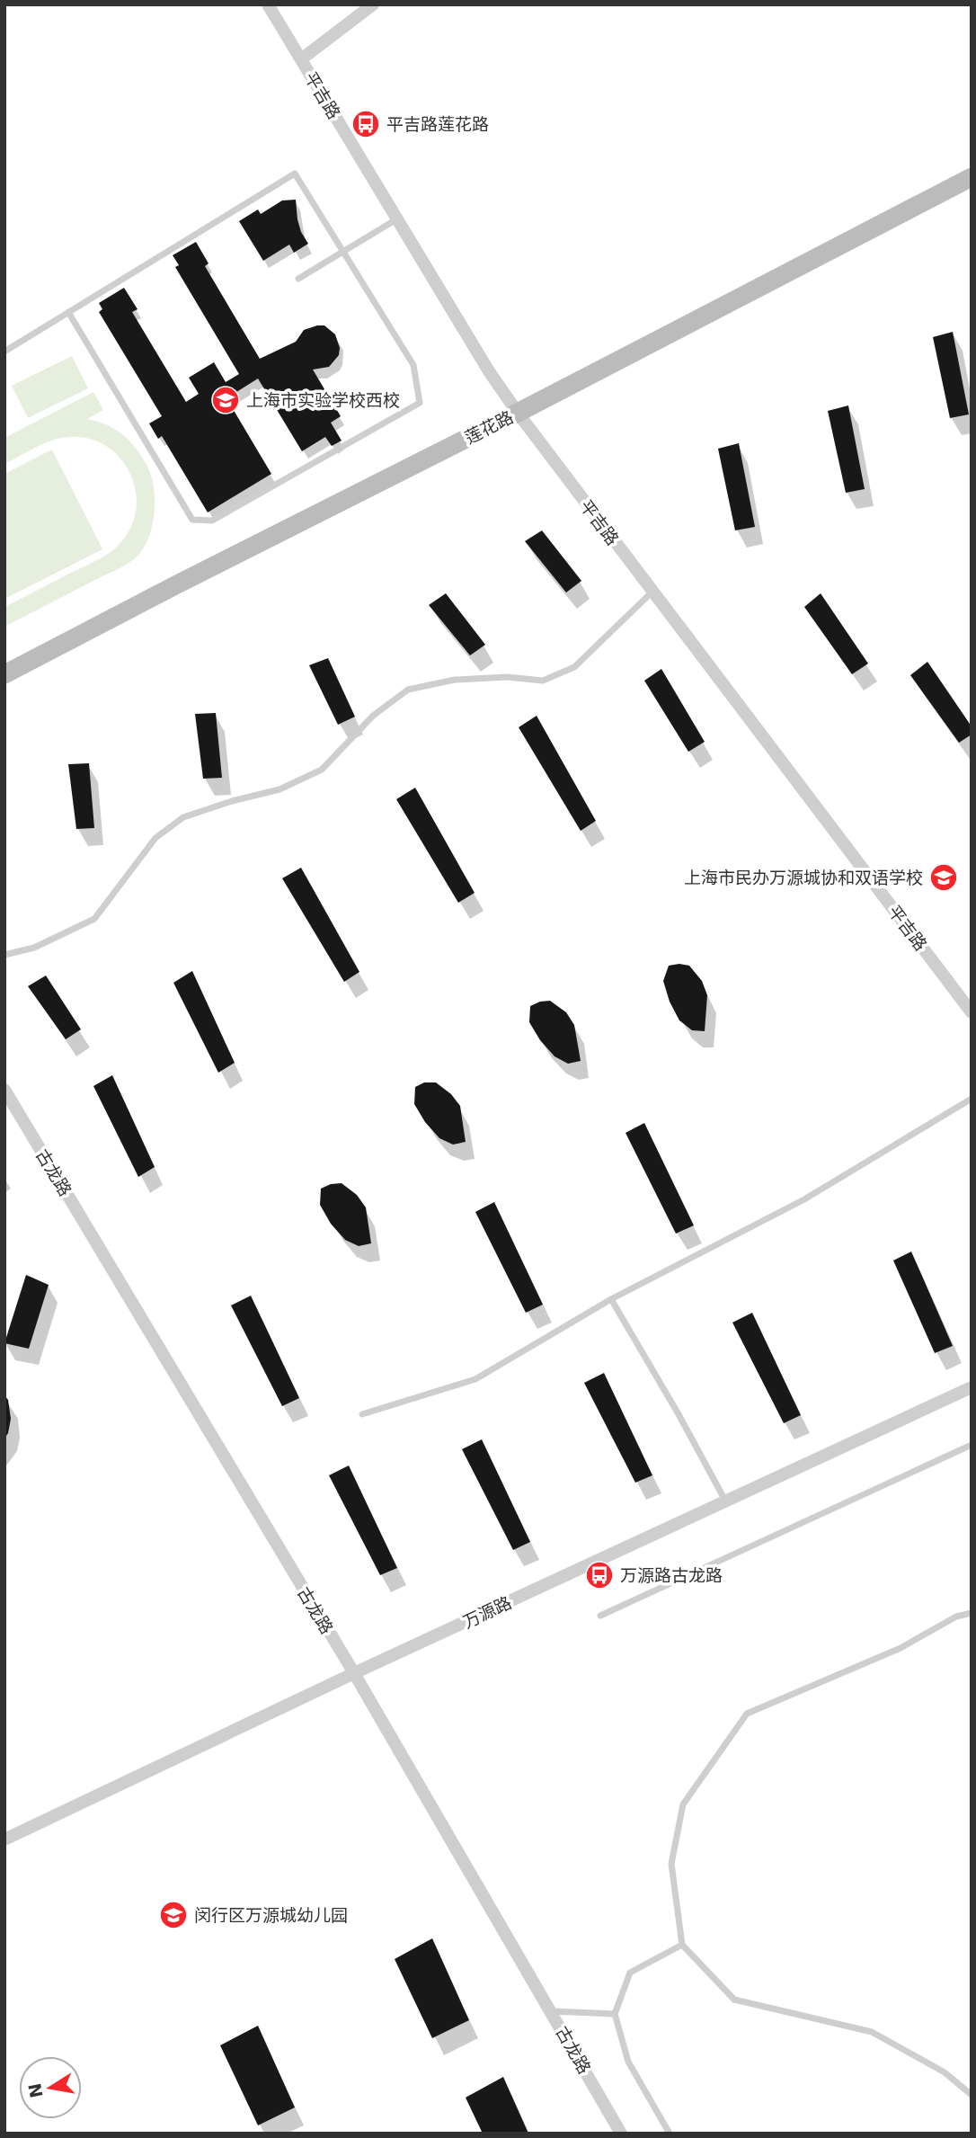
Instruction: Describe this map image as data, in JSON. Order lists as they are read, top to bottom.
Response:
{
  "streets": {
    "main road": ["莲花路"],
    "street": ["平吉路", "古龙路", "万源路"]
  },
  "crossings": [
    ["平吉路", "莲花路"],
    ["古龙路", "万源路"]
  ],
  "places": {
    "bus stop": ["平吉路莲花路", "万源路古龙路"],
    "school or university": ["上海市实验学校西校", "上海市民办万源城协和双语学校", "闵行区万源城幼儿园"]
  },
  "north": "left"
}
